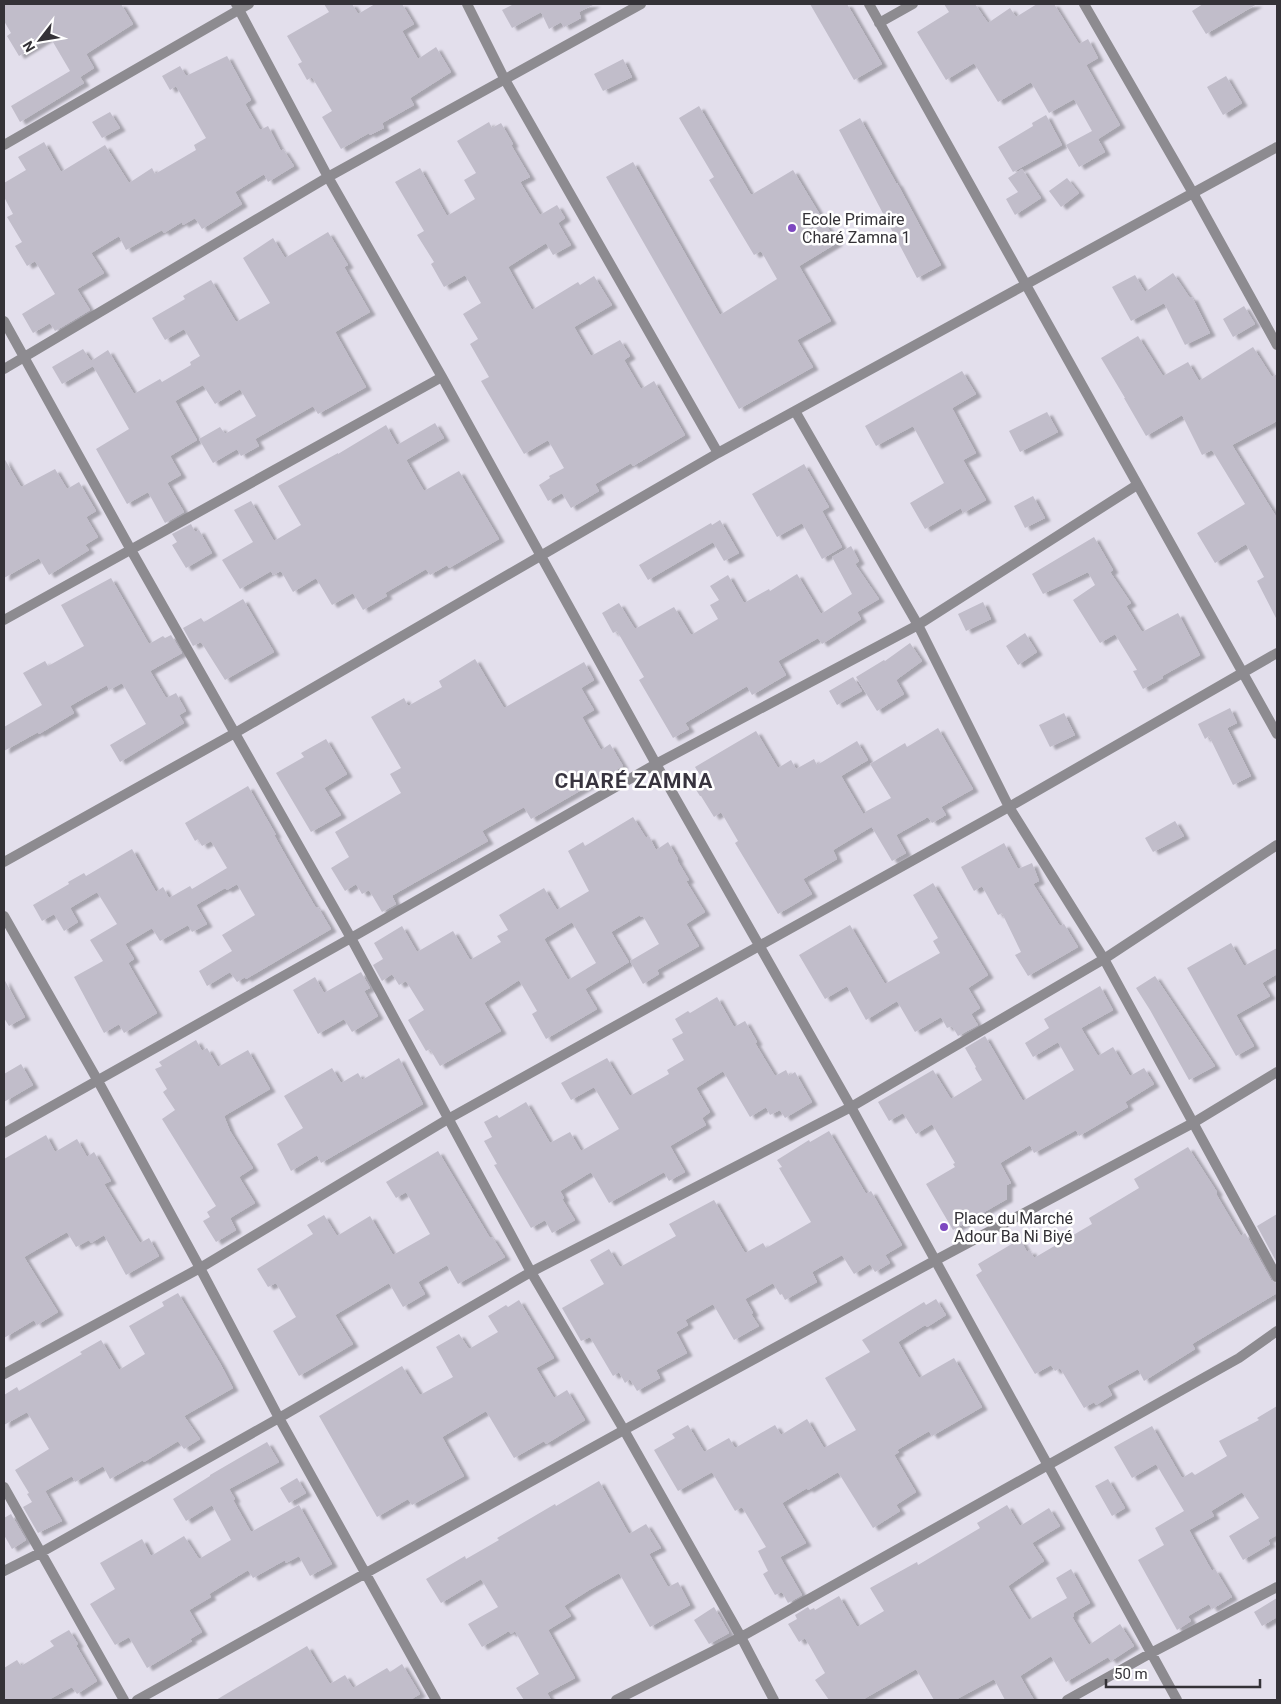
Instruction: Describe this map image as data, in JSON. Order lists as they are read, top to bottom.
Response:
{
  "districts": ["CHARÉ ZAMNA"],
  "places": ["Ecole Primaire Charé Zamna 1", "Place du Marché Adour Ba Ni Biyé"],
  "scale_bar": "50 m",
  "north": "bottom left"
}
